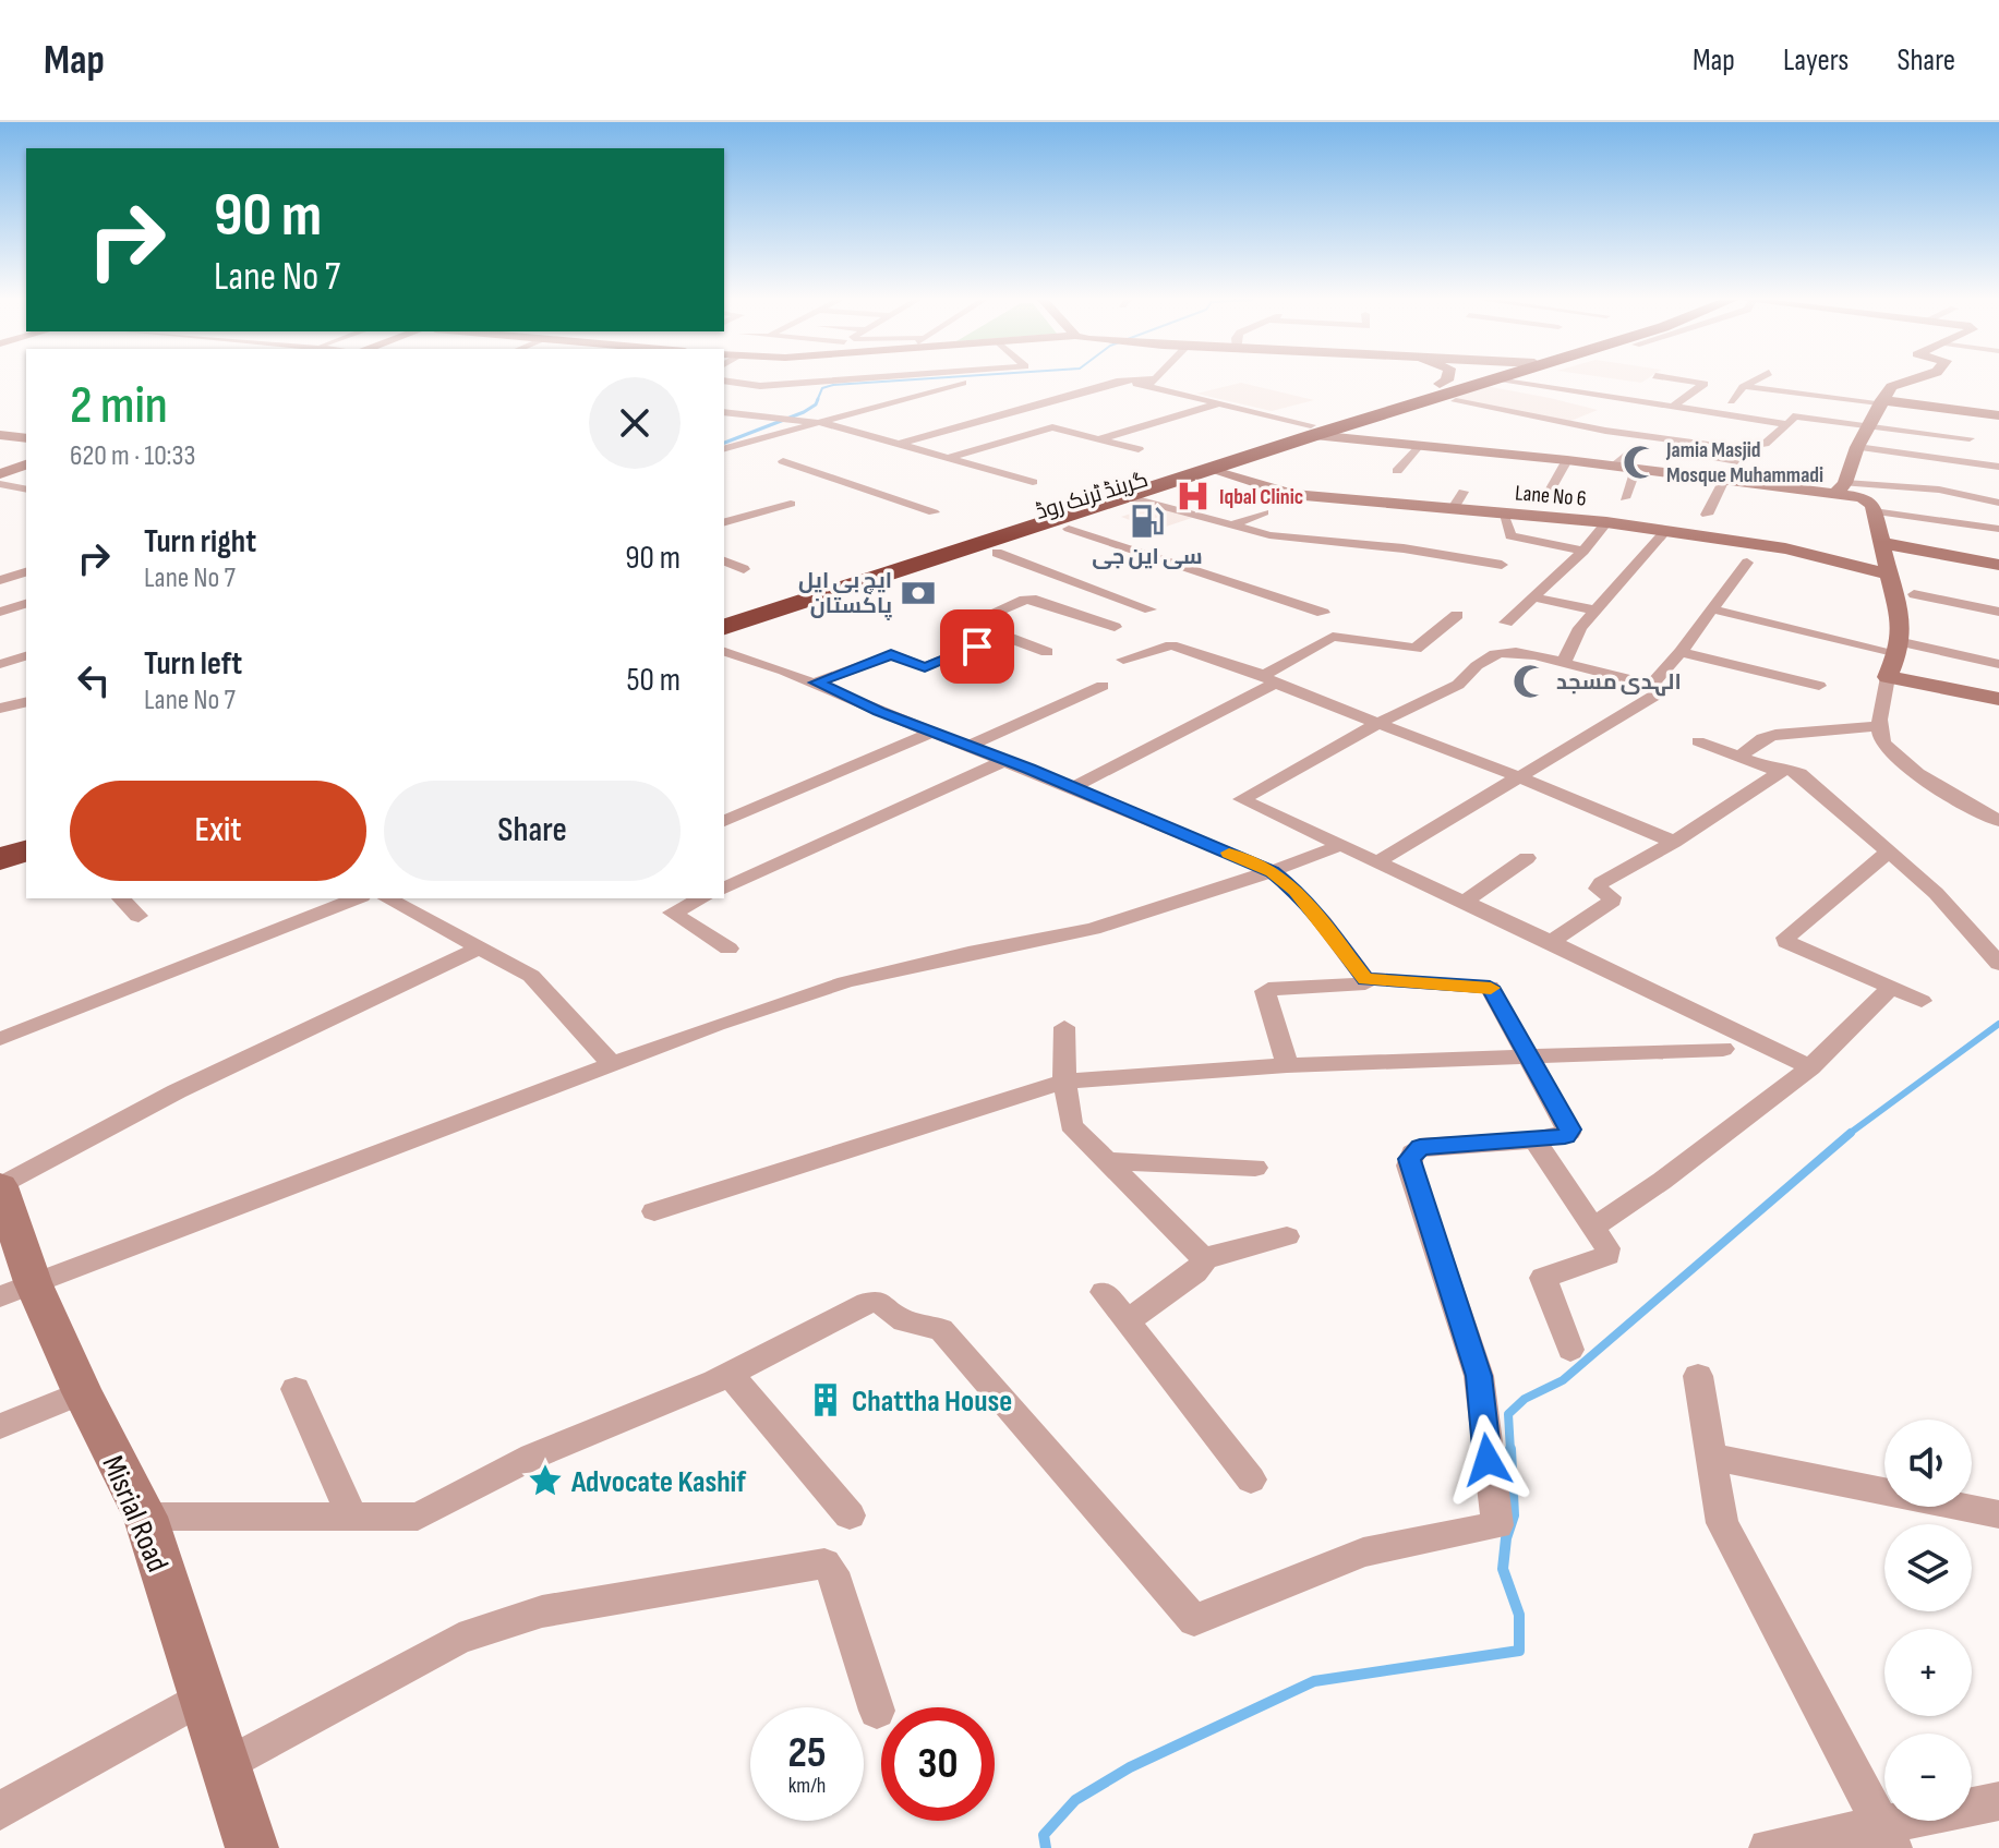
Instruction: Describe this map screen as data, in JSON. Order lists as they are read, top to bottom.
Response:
{
  "streets": {
    "highway": ["گرینڈ ٹرنک روڈ"],
    "street": ["Lane No 6", "Misrial Road"]
  },
  "crossings": [
    ["گرینڈ ٹرنک روڈ", "Lane No 6"]
  ],
  "places": {
    "mosque": ["Jamia Masjid Mosque Muhammadi", "الہدی مسجد"],
    "hospital": ["Iqbal Clinic"],
    "fuel station": ["سی این جی"],
    "bank": ["ایچ بی ایل پاکستان"],
    "building": ["Chattha House"],
    "place": ["Advocate Kashif"]
  },
  "page": {
    "header": "Map",
    "nav": ["Map", "Layers", "Share"],
    "turn": ["90 m", "Lane No 7"],
    "heading": ["2 min", "620 m · 10:33"],
    "list": [
      {
        "name": "Turn right",
        "note": "Lane No 7",
        "value": "90 m"
      },
      {
        "name": "Turn left",
        "note": "Lane No 7",
        "value": "50 m"
      }
    ],
    "buttons": ["Exit", "Share"],
    "map_buttons": ["+", "−"],
    "speed": "25 km/h",
    "limit": "30"
  }
}
